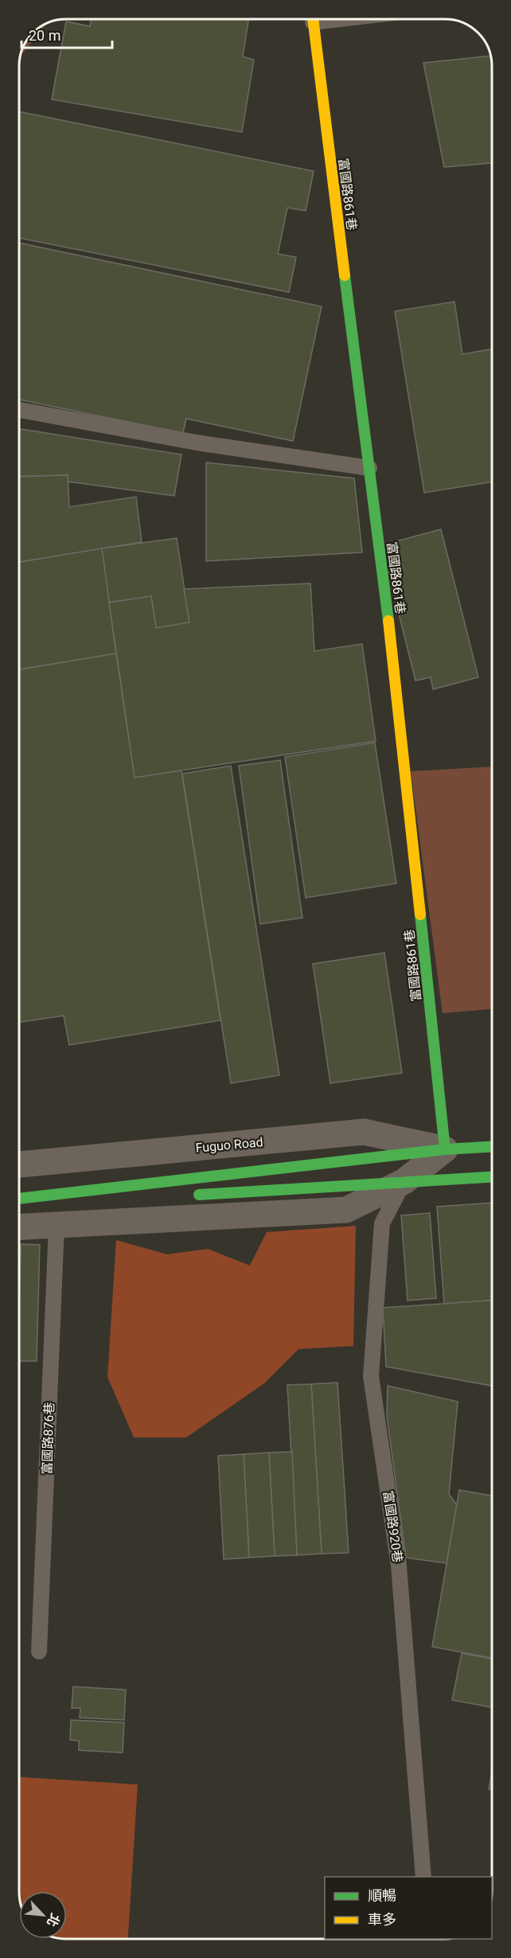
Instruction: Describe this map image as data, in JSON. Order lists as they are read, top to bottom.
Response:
{
  "streets": {
    "street": ["富國路861巷", "Fuguo Road"],
    "lane": ["富國路876巷", "富國路920巷"]
  },
  "crossings": [
    ["富國路861巷", "Fuguo Road"]
  ],
  "legend": ["順暢", "車多"],
  "scale_bar": "20 m",
  "north": "bottom right"
}
